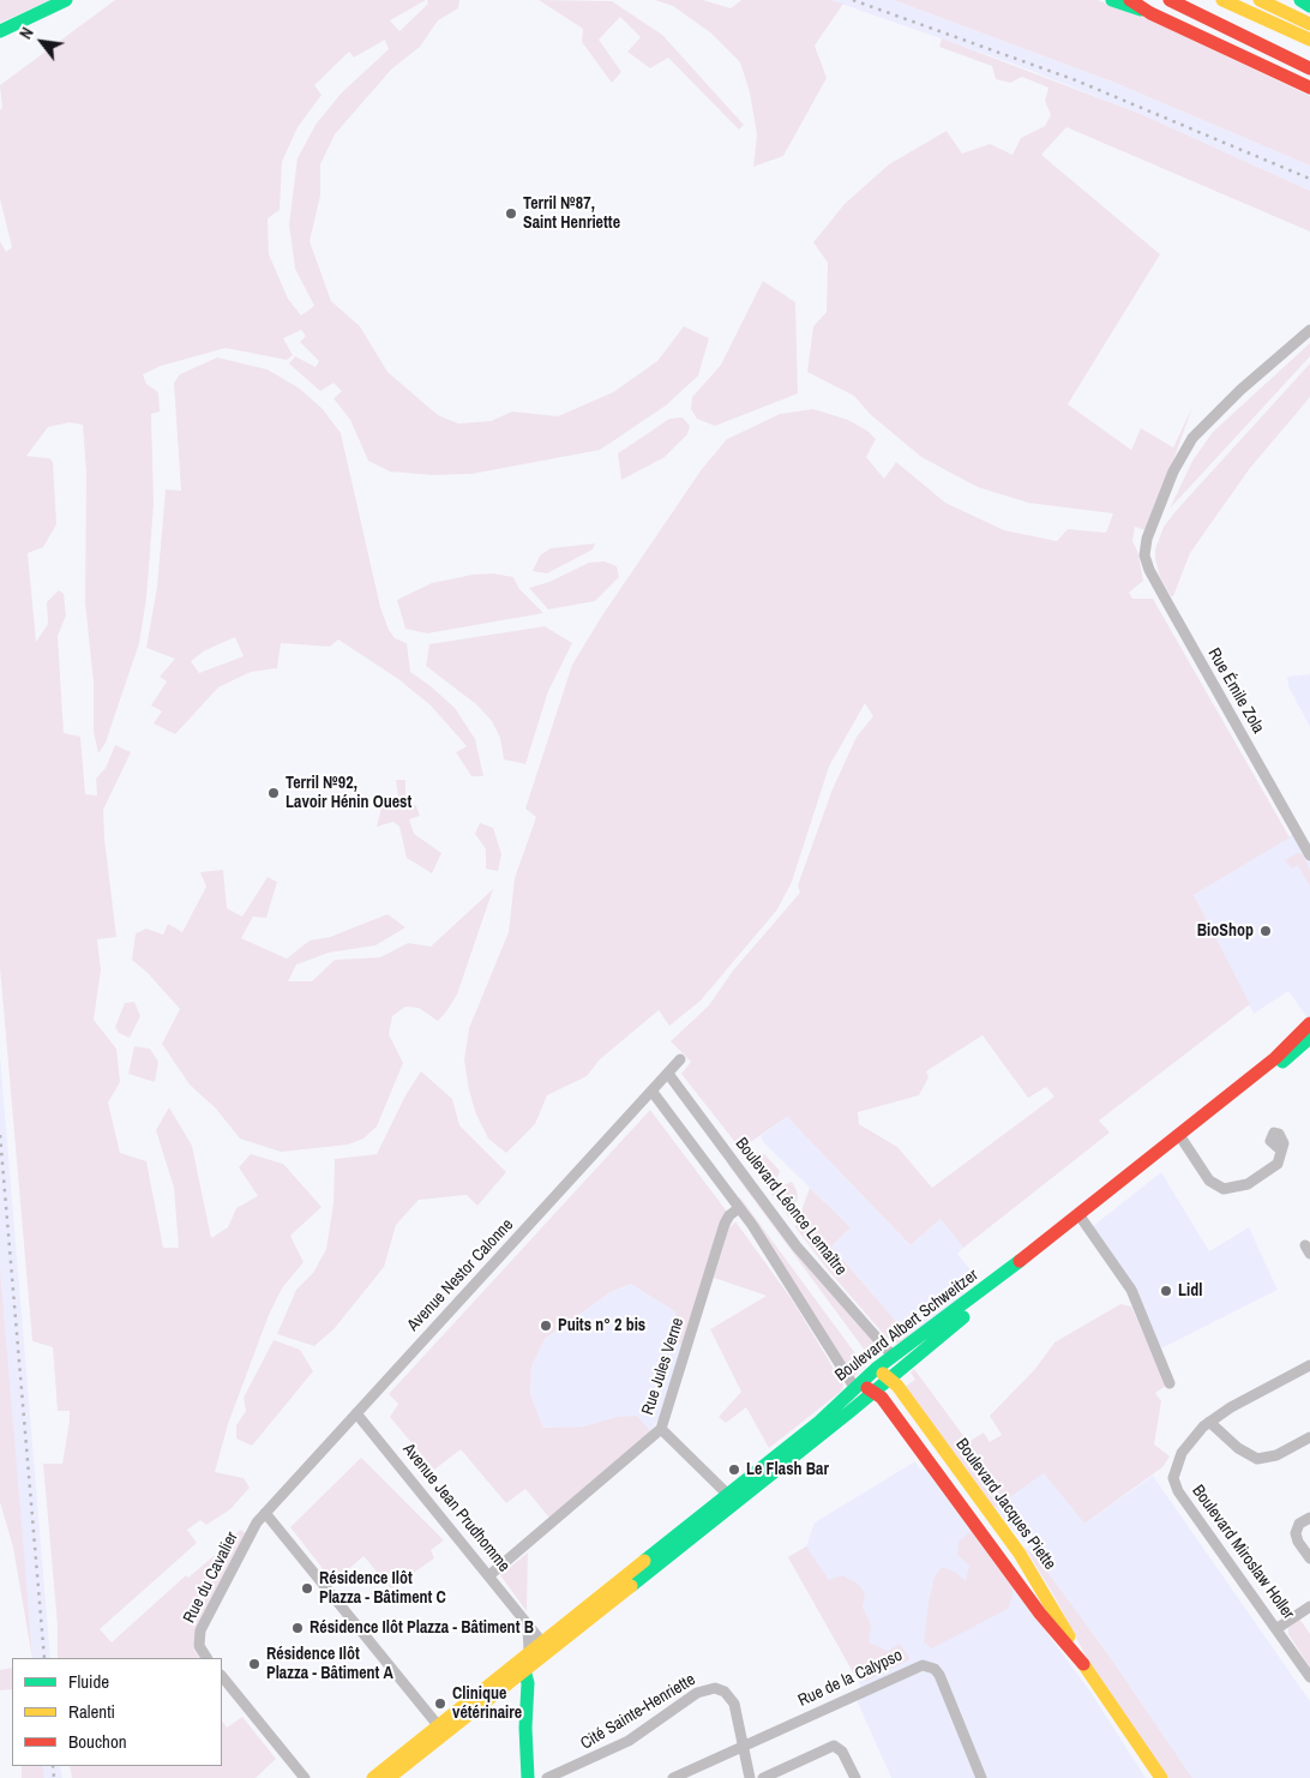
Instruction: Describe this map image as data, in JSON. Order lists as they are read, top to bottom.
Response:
{
  "streets": {
    "main road": ["Boulevard Albert Schweitzer", "Boulevard Jacques Piette"],
    "street": [
      "Rue Émile Zola",
      "Boulevard Léonce Lemaître",
      "Avenue Nestor Calonne",
      "Rue Jules Verne",
      "Avenue Jean Prudhomme",
      "Boulevard Miroslaw Holler",
      "Rue du Cavalier",
      "Rue de la Calypso",
      "Cité Sainte-Henriette"
    ]
  },
  "crossings": [
    ["Boulevard Léonce Lemaître", "Avenue Nestor Calonne"],
    ["Boulevard Léonce Lemaître", "Boulevard Albert Schweitzer"],
    ["Boulevard Léonce Lemaître", "Boulevard Jacques Piette"],
    ["Avenue Nestor Calonne", "Avenue Jean Prudhomme"],
    ["Avenue Nestor Calonne", "Rue du Cavalier"],
    ["Boulevard Albert Schweitzer", "Boulevard Jacques Piette"],
    ["Boulevard Albert Schweitzer", "Avenue Jean Prudhomme"],
    ["Rue Jules Verne", "Avenue Jean Prudhomme"],
    ["Rue de la Calypso", "Cité Sainte-Henriette"]
  ],
  "places": [
    "Terril №87, Saint Henriette",
    "Terril №92, Lavoir Hénin Ouest",
    "BioShop",
    "Lidl",
    "Puits n° 2 bis",
    "Le Flash Bar",
    "Résidence Ilôt Plazza - Bâtiment C",
    "Résidence Ilôt Plazza - Bâtiment B",
    "Résidence Ilôt Plazza - Bâtiment A",
    "Clinique vétérinaire"
  ],
  "legend": ["Fluide", "Ralenti", "Bouchon"],
  "north": "top left"
}
